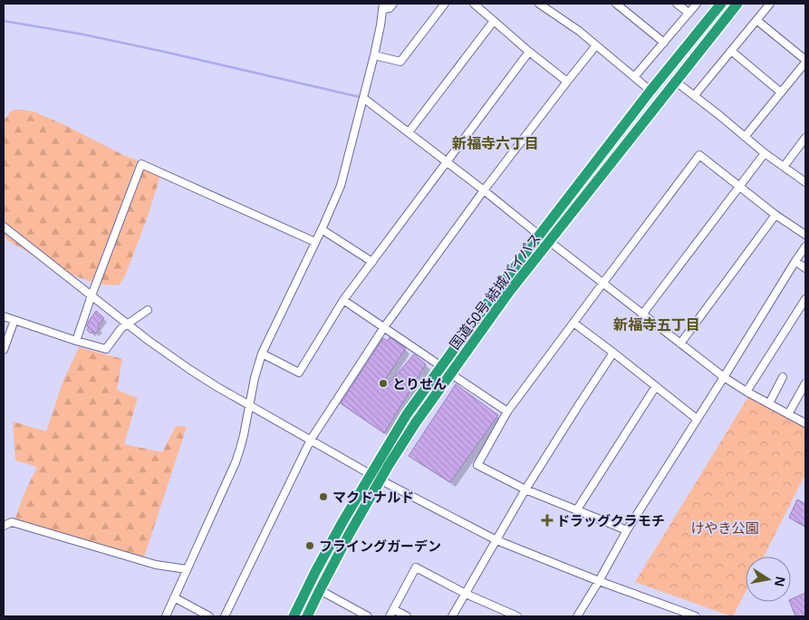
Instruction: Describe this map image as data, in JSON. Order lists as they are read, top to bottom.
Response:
{
  "streets": {
    "highway": ["国道50号 結城バイパス"]
  },
  "districts": ["新福寺六丁目", "新福寺五丁目"],
  "parks": ["けやき公園"],
  "places": {
    "other": ["とりせん", "マクドナルド", "フライングガーデン"],
    "health": ["ドラッグクラモチ"]
  },
  "north": "right"
}
